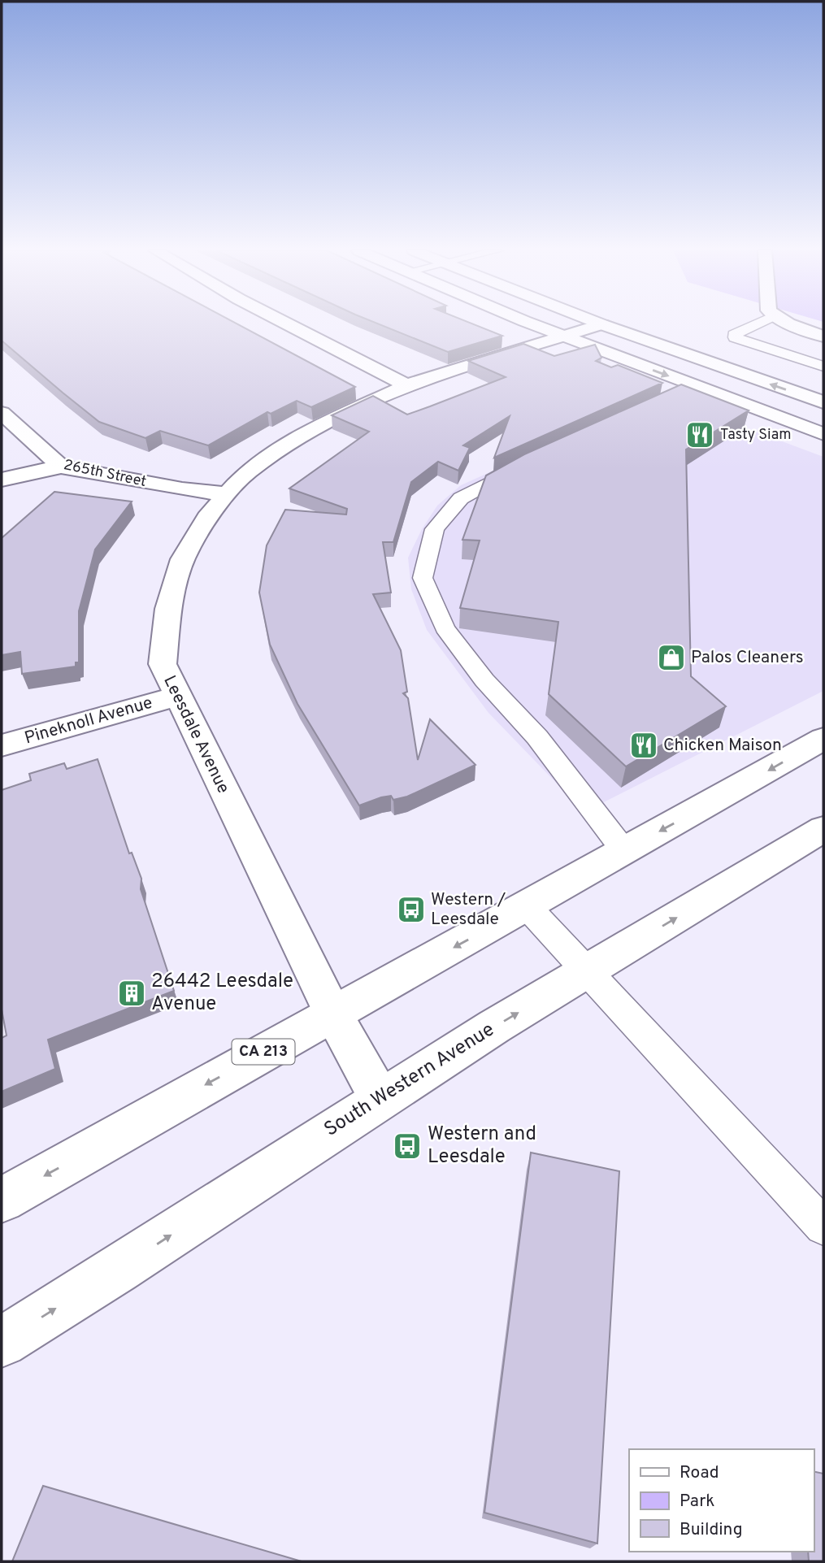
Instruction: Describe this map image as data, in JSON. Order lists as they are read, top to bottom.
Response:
{
  "streets": {
    "street": [
      "265th Street",
      "Pineknoll Avenue",
      "Leesdale Avenue",
      "CA 213",
      "South Western Avenue"
    ]
  },
  "crossings": [
    ["265th Street", "Leesdale Avenue"],
    ["Pineknoll Avenue", "Leesdale Avenue"],
    ["Leesdale Avenue", "CA 213"],
    ["Leesdale Avenue", "South Western Avenue"]
  ],
  "places": {
    "restaurant": ["Tasty Siam", "Chicken Maison"],
    "shop": ["Palos Cleaners"],
    "bus stop": ["Western / Leesdale", "Western and Leesdale"],
    "building": ["26442 Leesdale Avenue"]
  },
  "legend": ["Road", "Park", "Building"]
}
